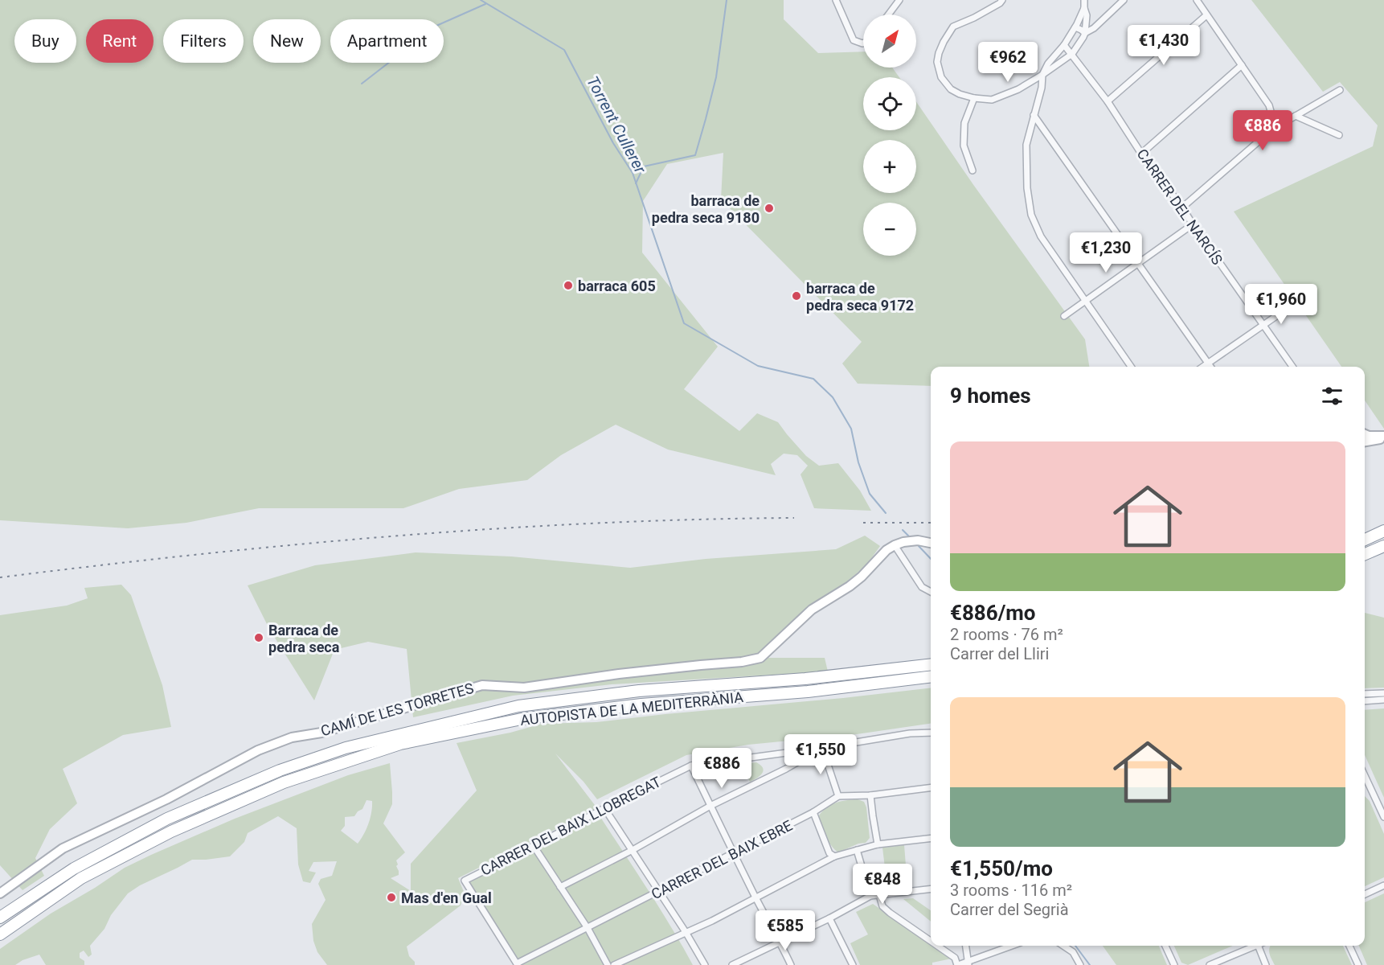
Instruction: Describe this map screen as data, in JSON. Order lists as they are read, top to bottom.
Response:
{
  "streets": {
    "highway": ["AUTOPISTA DE LA MEDITERRÀNIA"],
    "street": [
      "CARRER DEL NARCÍS",
      "CAMÍ DE LES TORRETES",
      "CARRER DEL BAIX LLOBREGAT",
      "CARRER DEL BAIX EBRE"
    ]
  },
  "crossings": [
    ["CARRER DEL BAIX LLOBREGAT", "CARRER DEL BAIX EBRE"]
  ],
  "water": ["Torrent Cullerer"],
  "places": [
    "barraca de pedra seca 9180",
    "barraca 605",
    "barraca de pedra seca 9172",
    "Barraca de pedra seca",
    "Mas d'en Gual"
  ],
  "north": "top right",
  "page": {
    "map_buttons": ["+", "−"],
    "chip": [
      "Buy",
      "Rent",
      "Filters",
      "New",
      "Apartment"
    ],
    "price": [
      "€1,430",
      "€962",
      "€886",
      "€1,230",
      "€1,960",
      "€1,550",
      "€886",
      "€848",
      "€585"
    ],
    "heading": "9 homes",
    "list": [
      {
        "name": "€886/mo",
        "note": "2 rooms · 76 m² · Carrer del Lliri"
      },
      {
        "name": "€1,550/mo",
        "note": "3 rooms · 116 m² · Carrer del Segrià"
      }
    ]
  }
}
